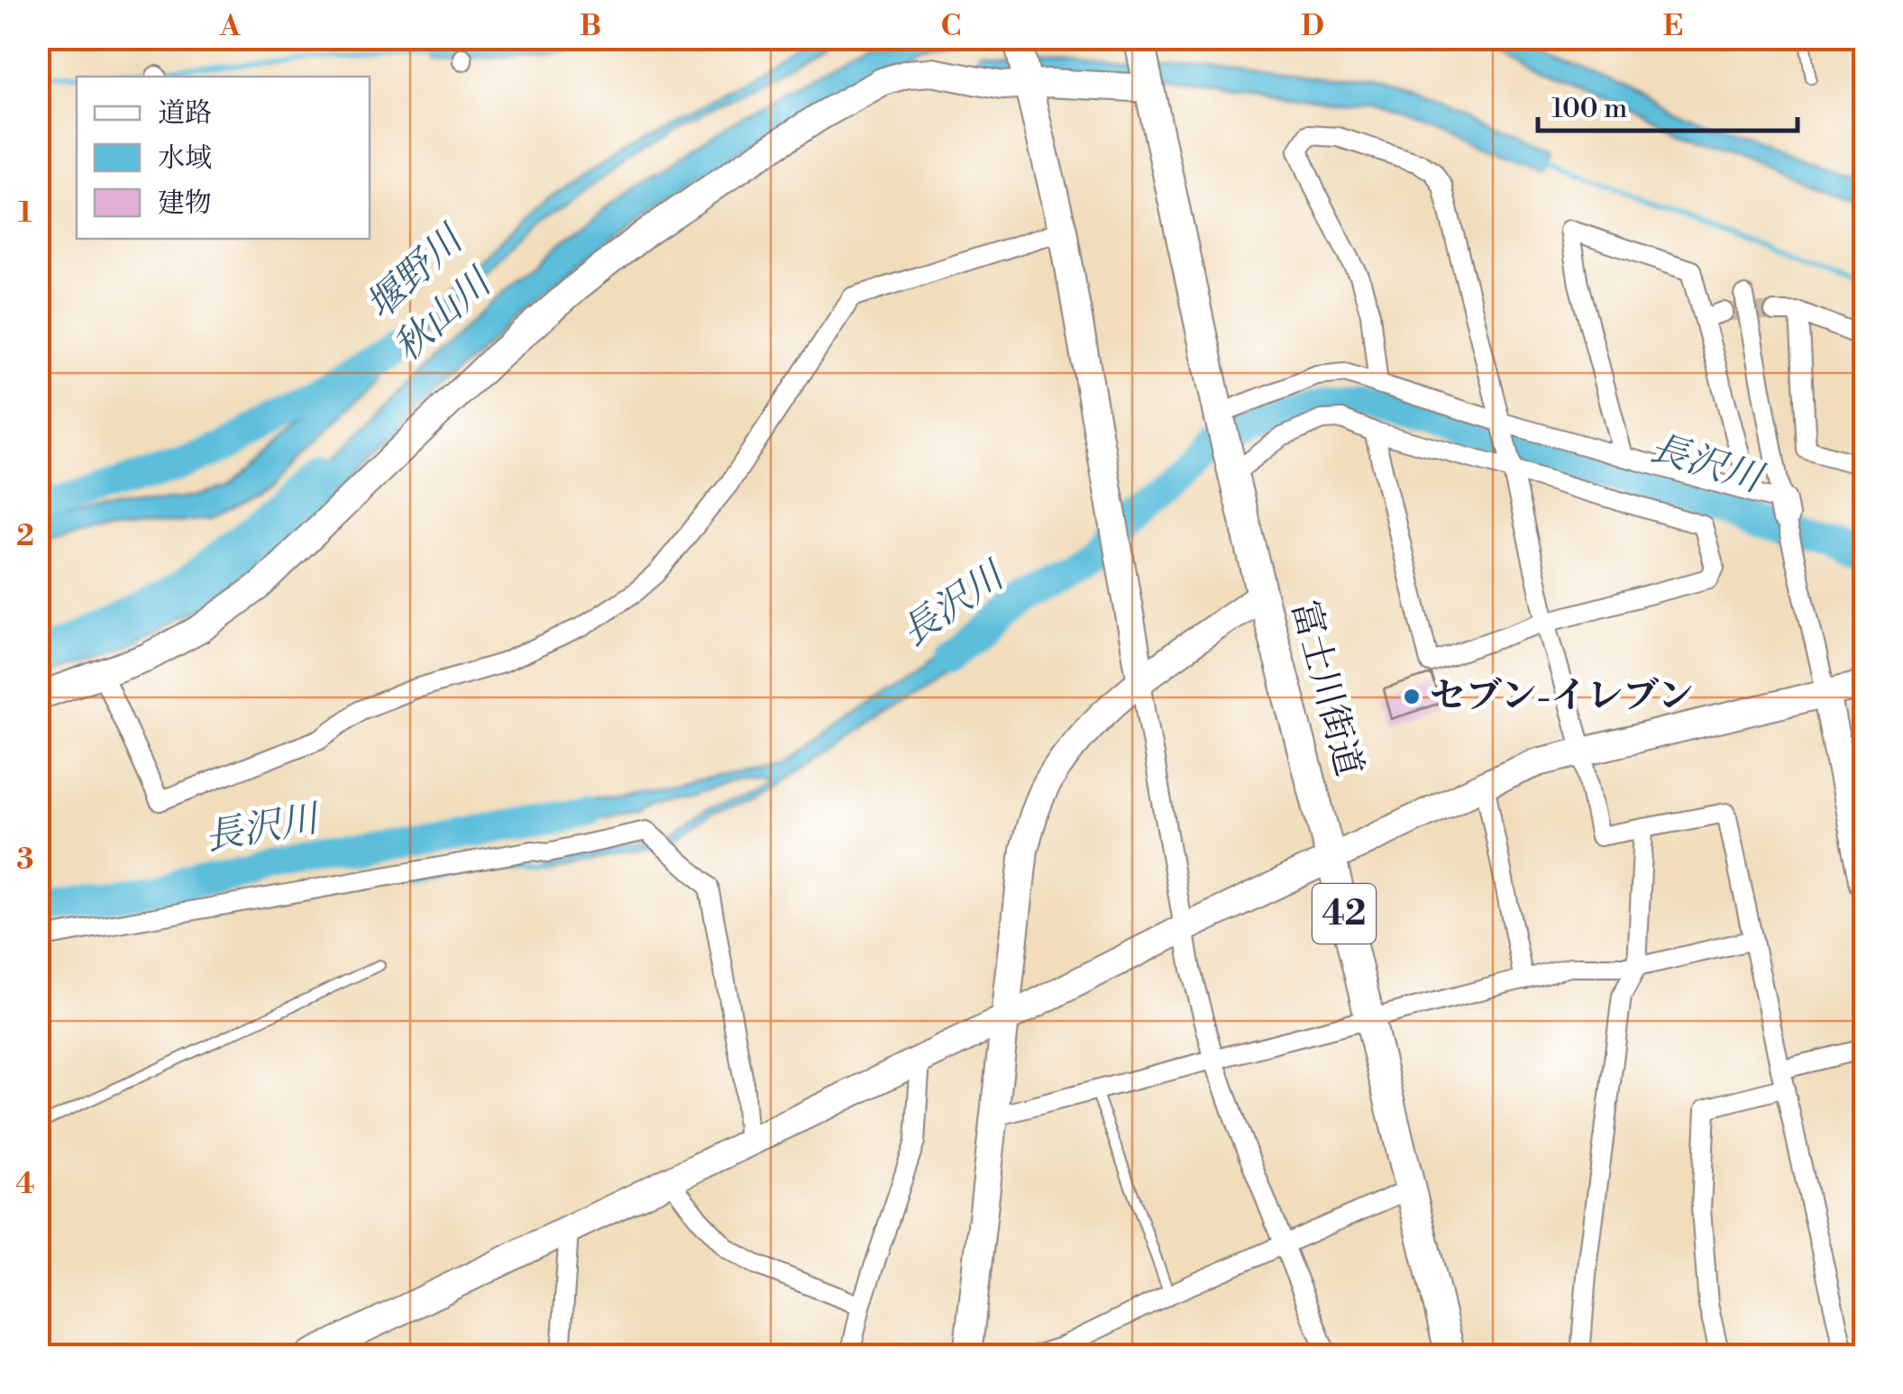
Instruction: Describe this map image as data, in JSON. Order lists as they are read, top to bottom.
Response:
{
  "streets": {
    "main road": ["富士川街道", "42"]
  },
  "water": ["堰野川", "秋山川", "長沢川"],
  "places": ["セブン-イレブン"],
  "legend": ["道路", "水域", "建物"],
  "scale_bar": "100 m",
  "grid": {
    "columns": [
      "A",
      "B",
      "C",
      "D",
      "E"
    ],
    "rows": [
      "1",
      "2",
      "3",
      "4"
    ]
  }
}
